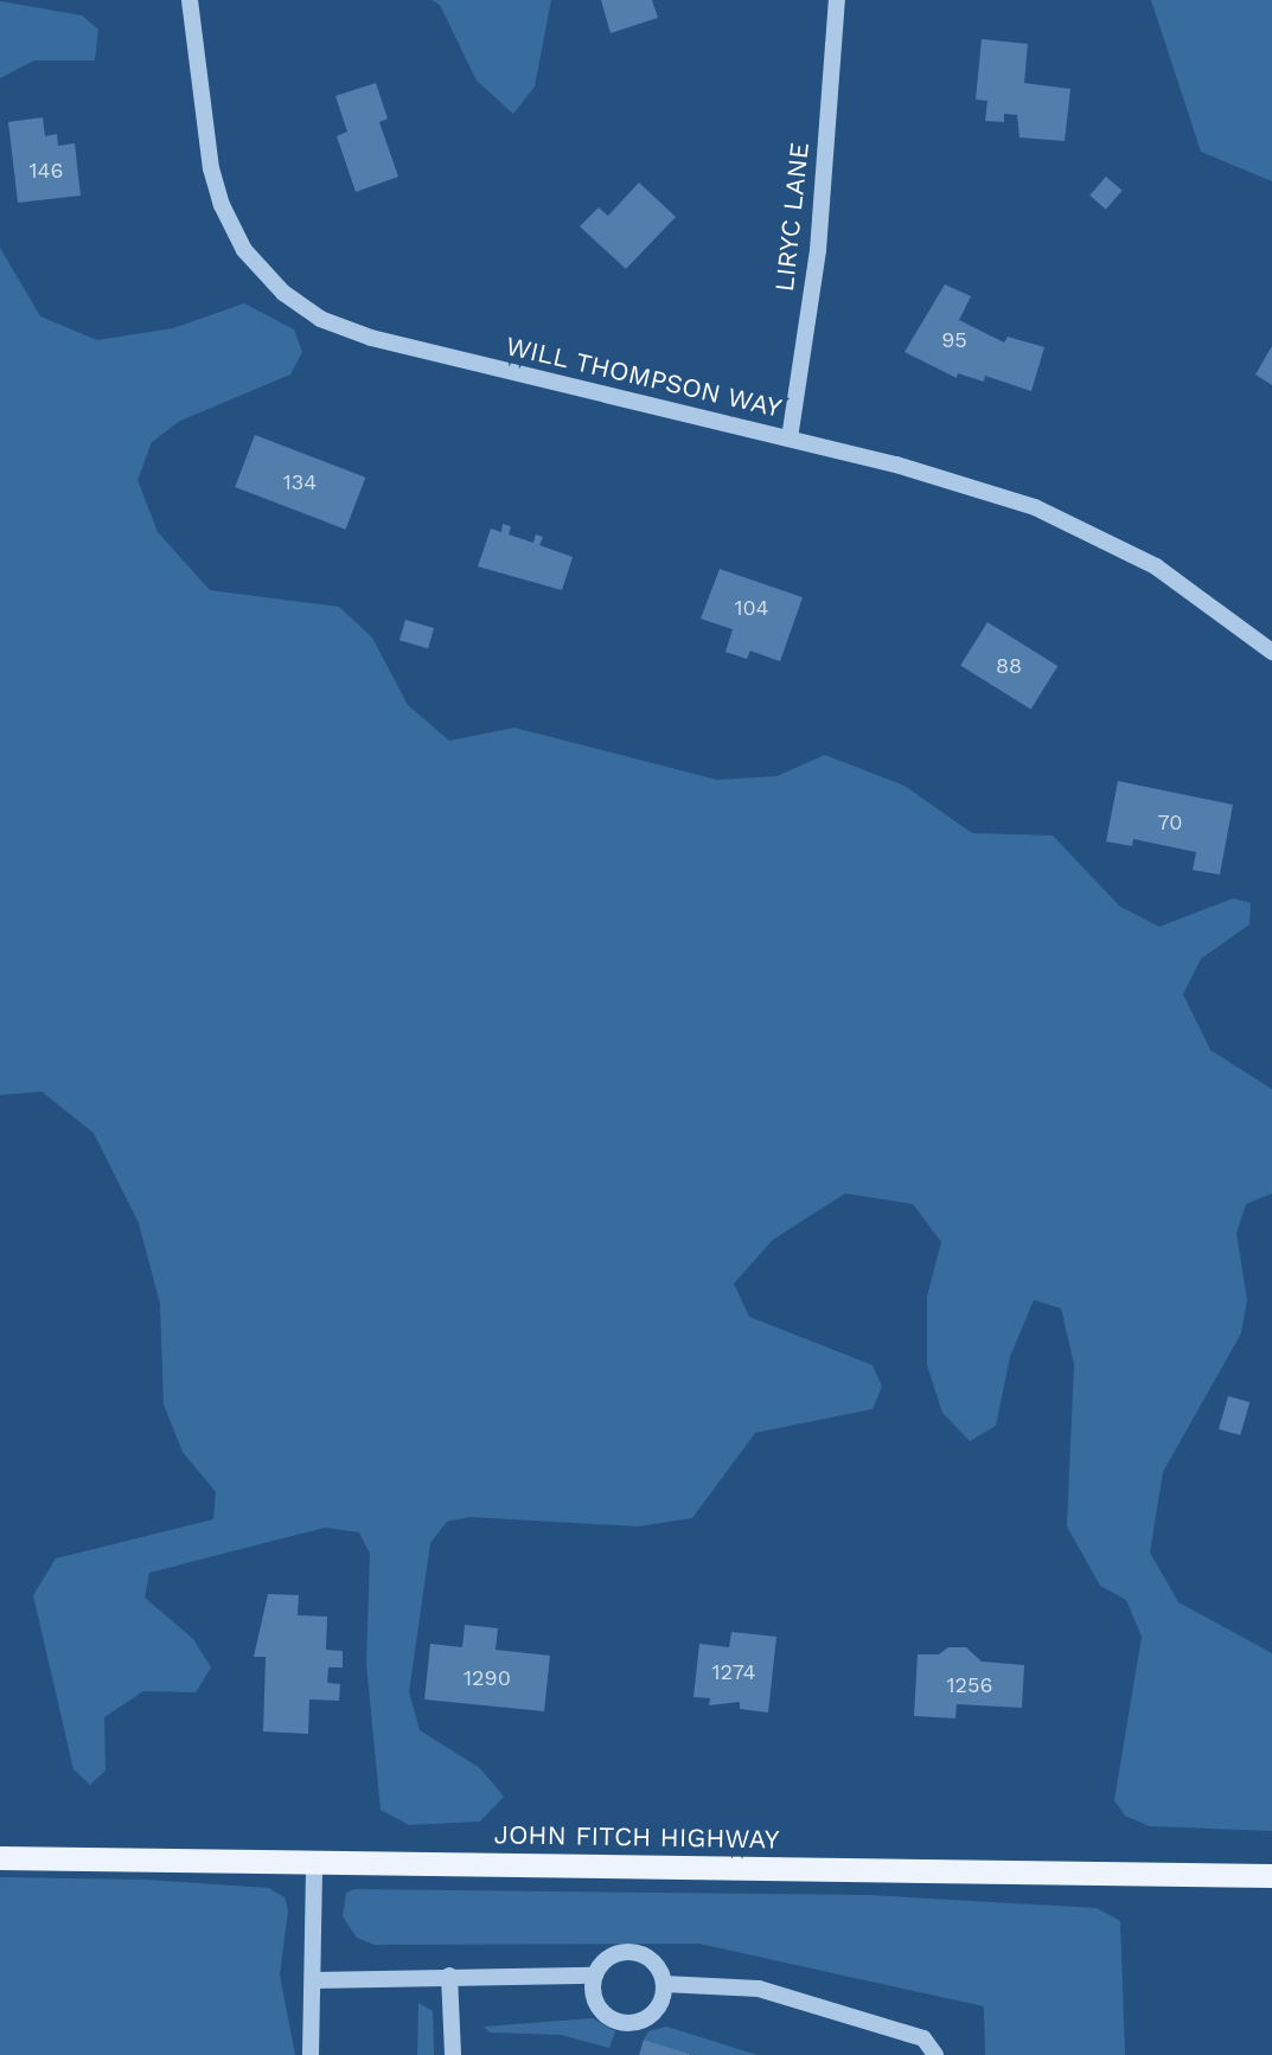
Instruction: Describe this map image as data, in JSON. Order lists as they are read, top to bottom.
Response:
{
  "streets": {
    "main road": ["JOHN FITCH HIGHWAY"],
    "street": ["LIRYC LANE", "WILL THOMPSON WAY"]
  },
  "crossings": [
    ["LIRYC LANE", "WILL THOMPSON WAY"]
  ],
  "house_numbers": [
    "146",
    "95",
    "134",
    "104",
    "88",
    "70",
    "1274",
    "1290",
    "1256"
  ]
}
